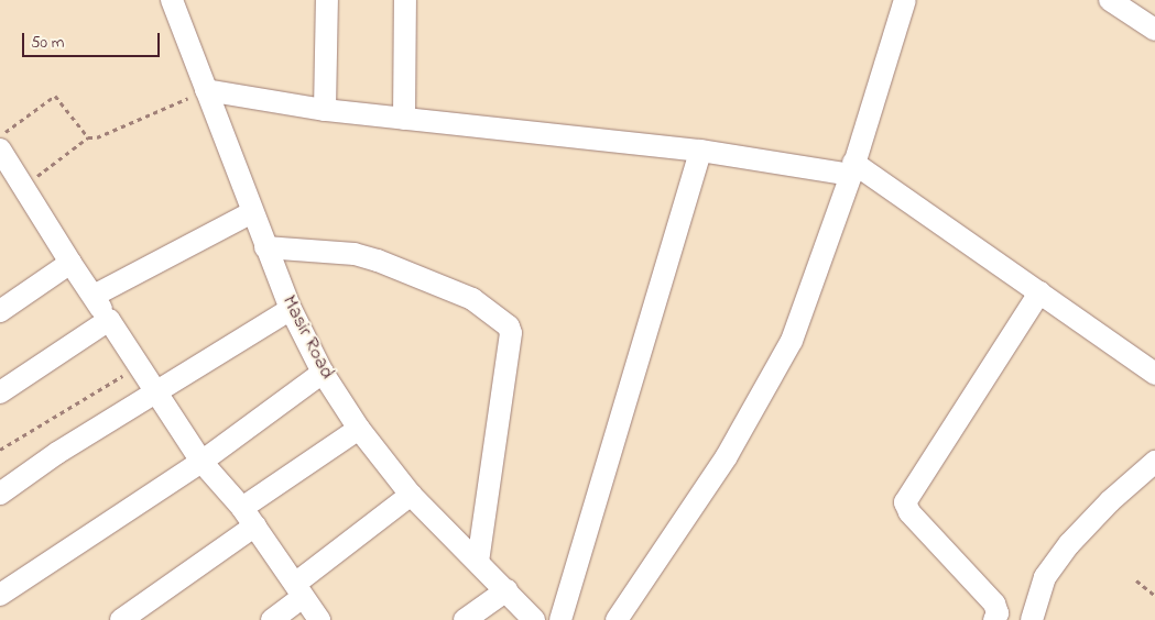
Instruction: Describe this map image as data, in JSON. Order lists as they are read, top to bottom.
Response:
{
  "streets": {
    "street": ["Masir Road"]
  },
  "scale_bar": "50 m"
}
